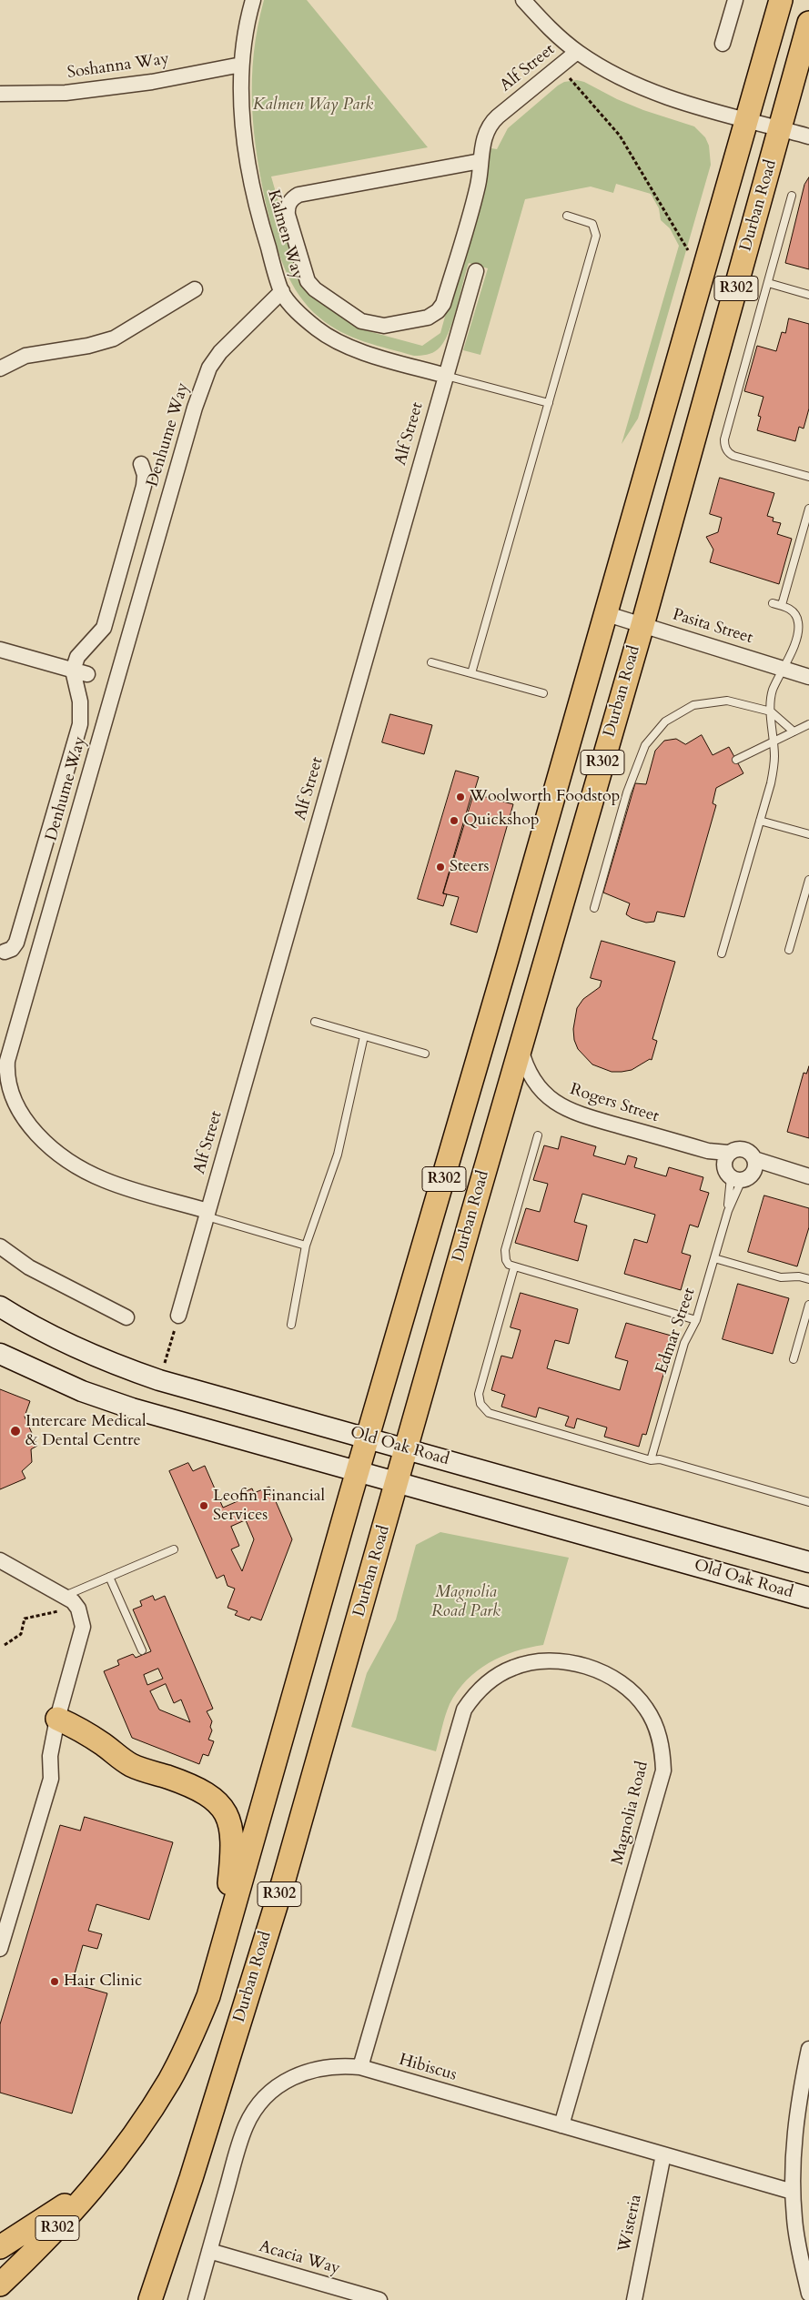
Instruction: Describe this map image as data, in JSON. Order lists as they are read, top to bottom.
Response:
{
  "streets": {
    "main road": ["Durban Road", "R302", "Old Oak Road"],
    "street": [
      "Soshanna Way",
      "Alf Street",
      "Kalmen Way",
      "Denhume Way",
      "Pasita Street",
      "Rogers Street",
      "Magnolia Road",
      "Hibiscus",
      "Wisteria",
      "Acacia Way"
    ],
    "lane": ["Edmar Street"]
  },
  "crossings": [
    ["Soshanna Way", "Kalmen Way"],
    ["Alf Street", "Kalmen Way"],
    ["Alf Street", "Denhume Way"],
    ["Durban Road", "R302"],
    ["Durban Road", "Pasita Street"],
    ["Durban Road", "Rogers Street"],
    ["Durban Road", "Old Oak Road"],
    ["Kalmen Way", "Denhume Way"],
    ["R302", "Pasita Street"],
    ["R302", "Old Oak Road"],
    ["Rogers Street", "Edmar Street"],
    ["Magnolia Road", "Hibiscus"],
    ["Hibiscus", "Wisteria"],
    ["Hibiscus", "Acacia Way"]
  ],
  "parks": ["Kalmen Way Park", "Magnolia Road Park"],
  "places": [
    "Woolworth Foodstop",
    "Quickshop",
    "Steers",
    "Intercare Medical & Dental Centre",
    "Leofin Financial Services",
    "Hair Clinic"
  ]
}
